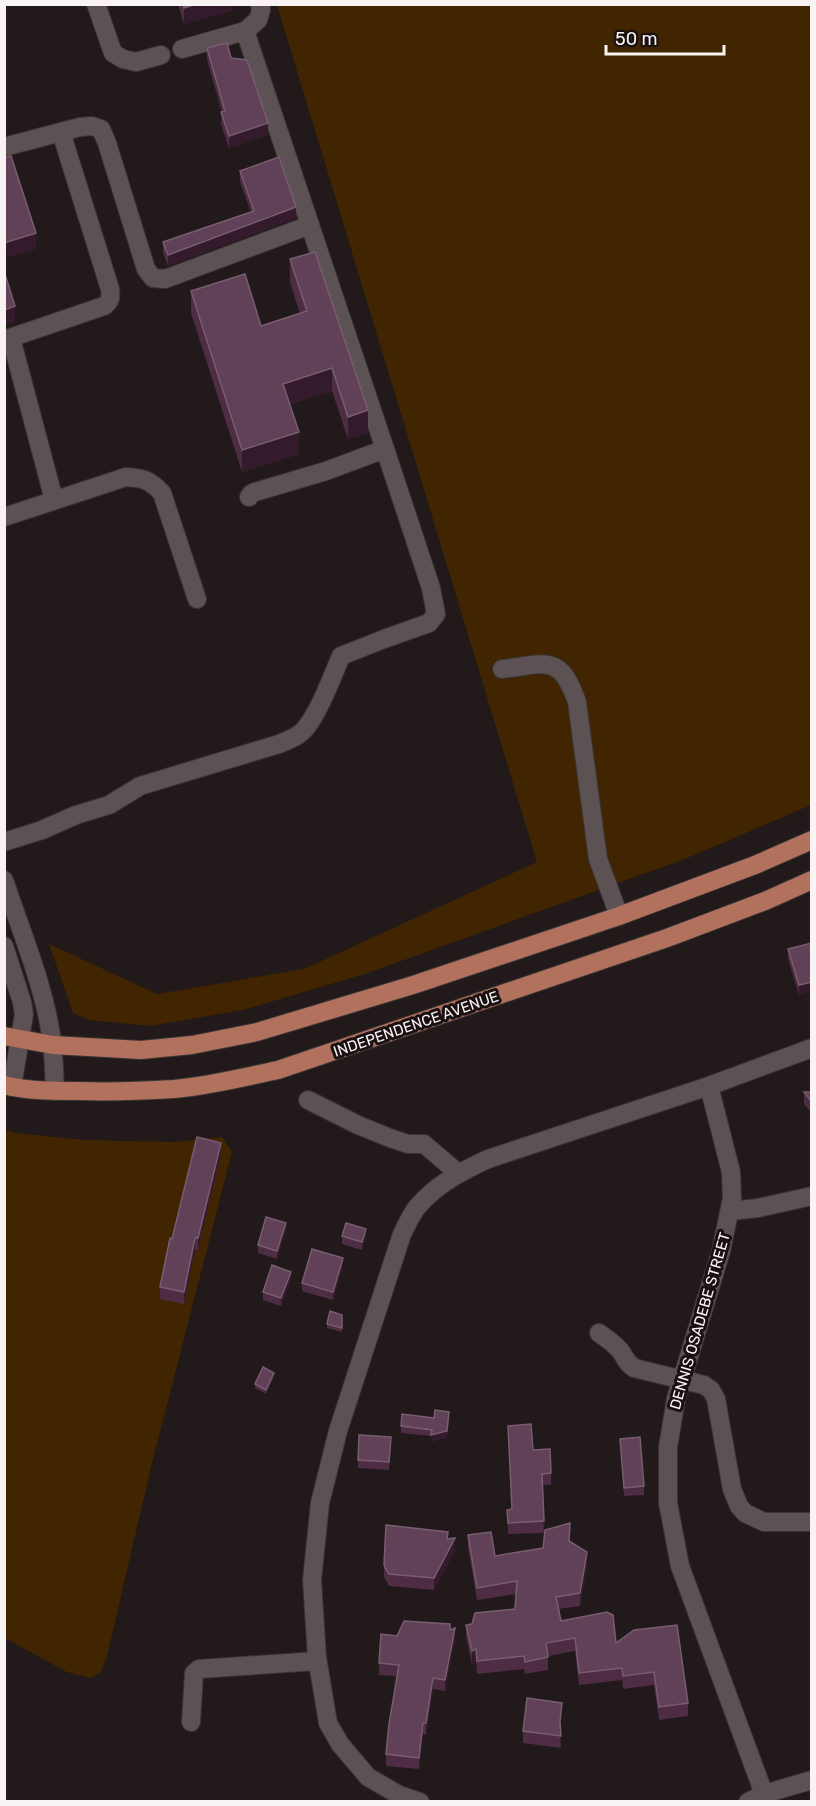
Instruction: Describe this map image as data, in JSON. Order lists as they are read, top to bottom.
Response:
{
  "streets": {
    "main road": ["INDEPENDENCE AVENUE"],
    "street": ["DENNIS OSADEBE STREET"]
  },
  "scale_bar": "50 m"
}
